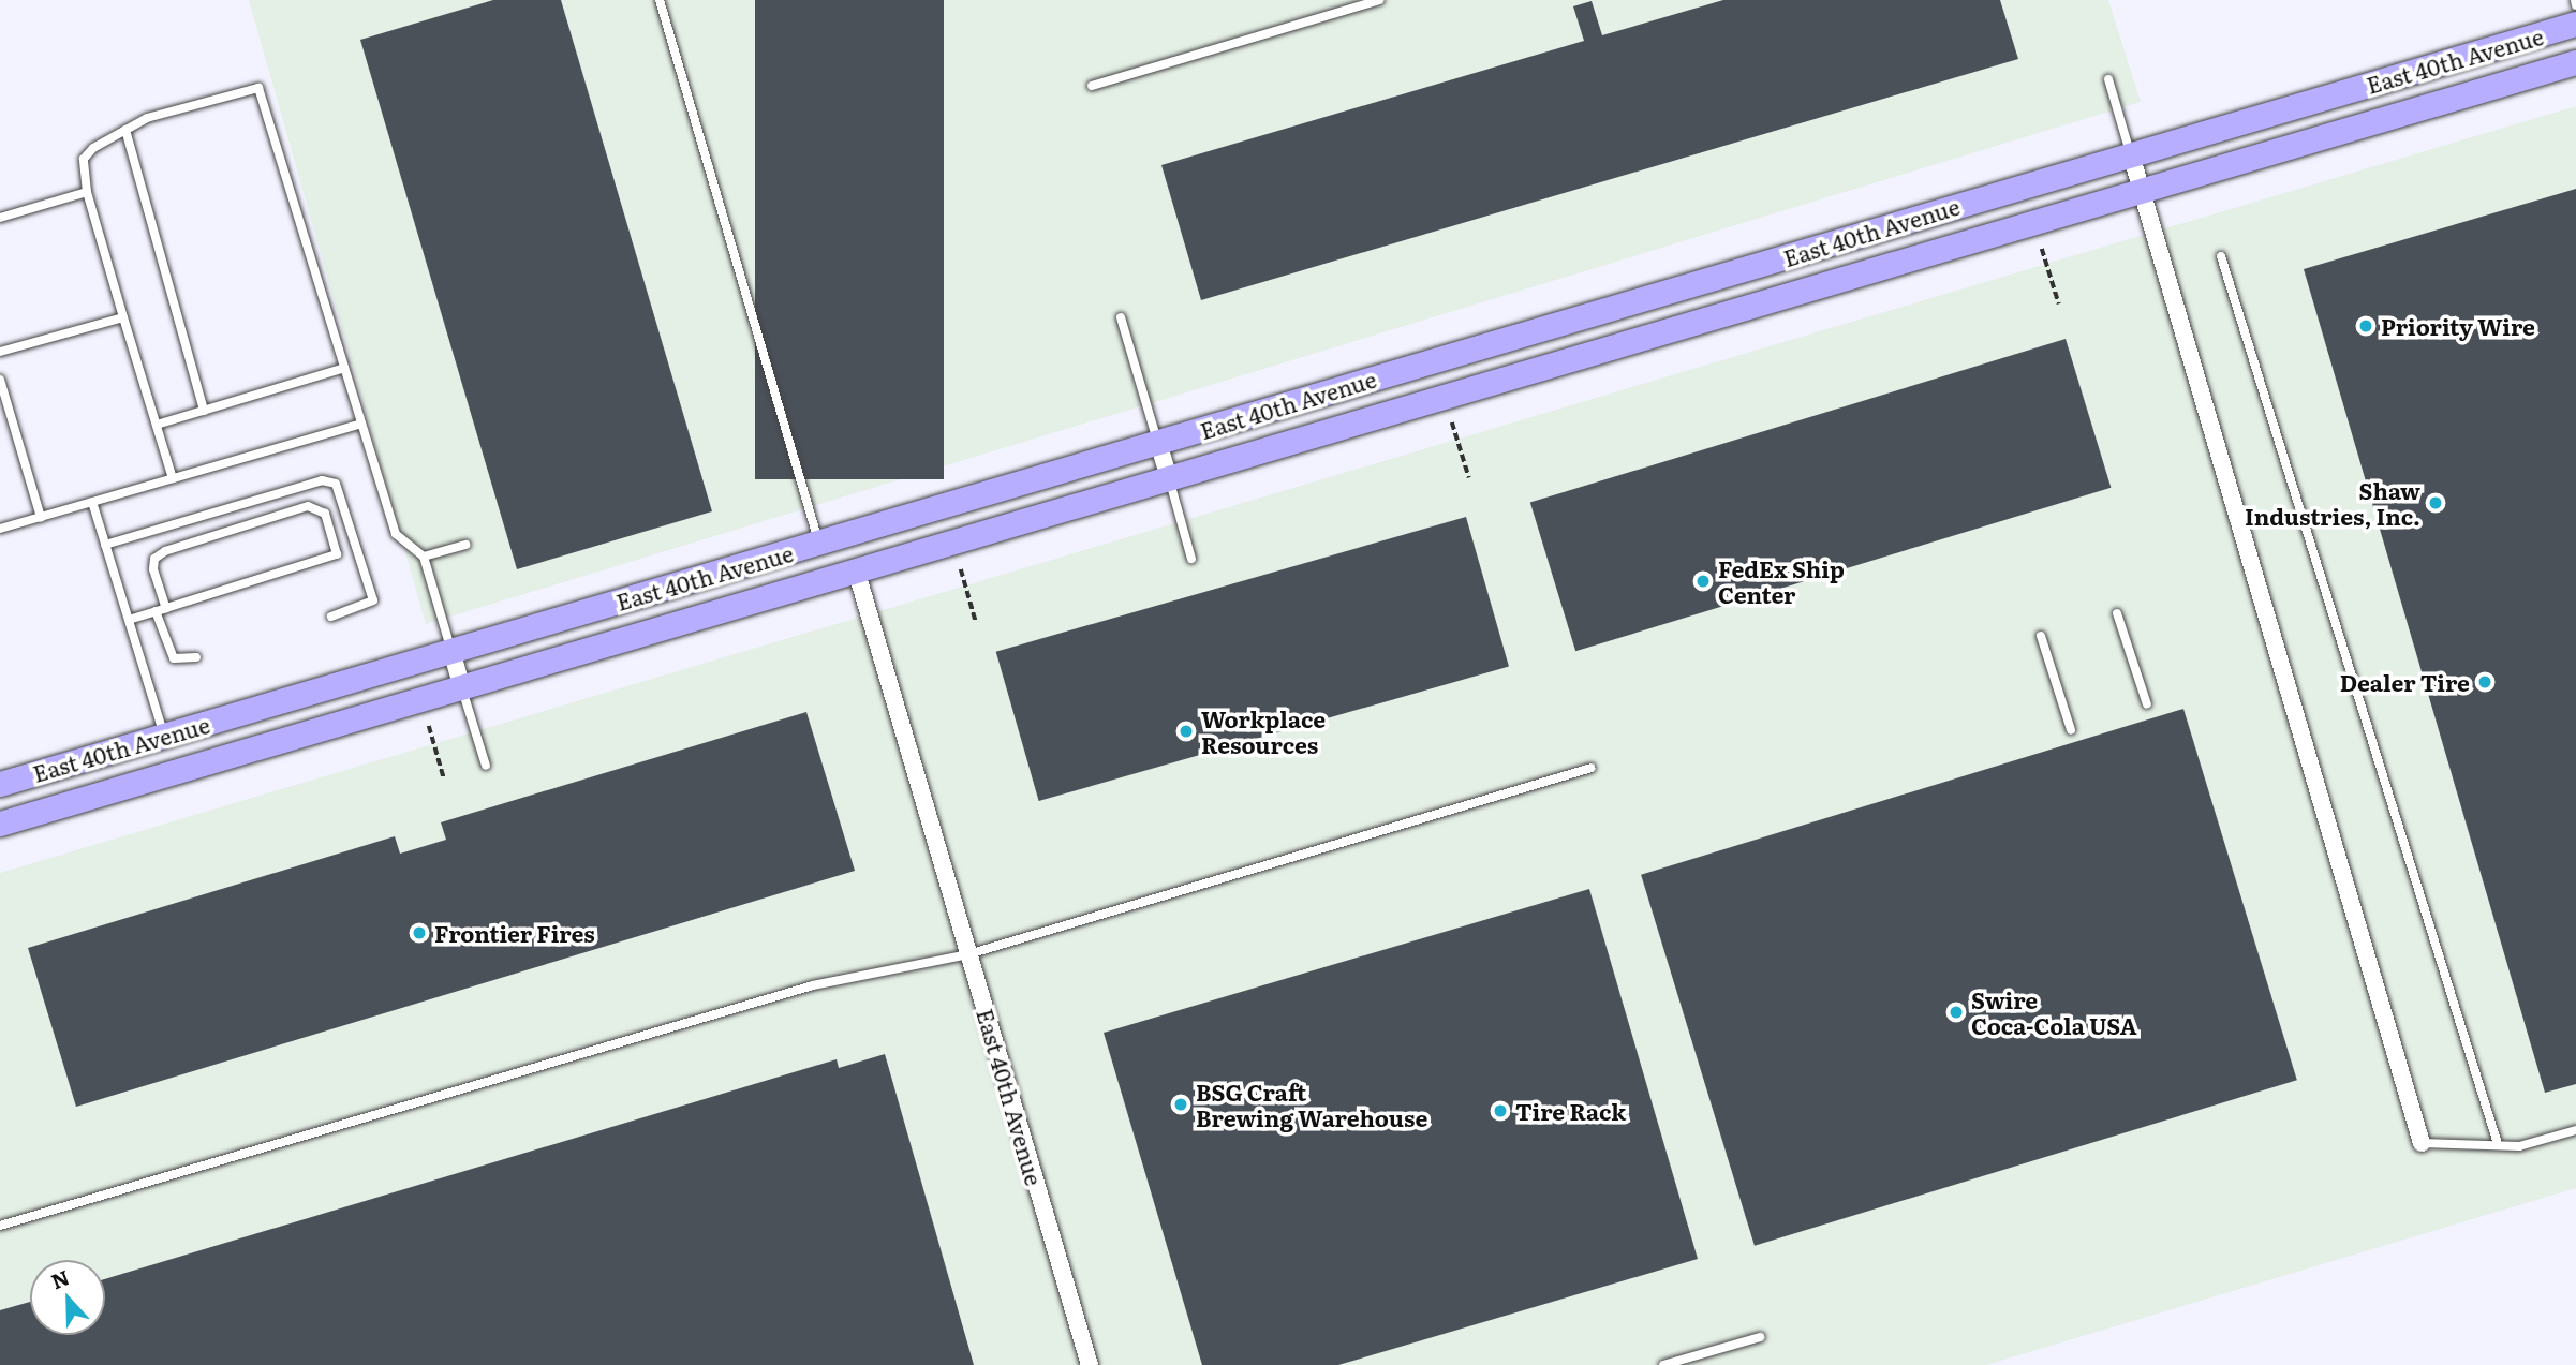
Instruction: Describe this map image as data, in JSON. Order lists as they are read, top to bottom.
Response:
{
  "streets": {
    "street": ["East 40th Avenue"]
  },
  "places": [
    "Priority Wire",
    "Shaw Industries, Inc.",
    "FedEx Ship Center",
    "Dealer Tire",
    "Workplace Resources",
    "Frontier Fires",
    "Swire Coca-Cola USA",
    "BSG Craft Brewing Warehouse",
    "Tire Rack"
  ],
  "north": "top"
}
